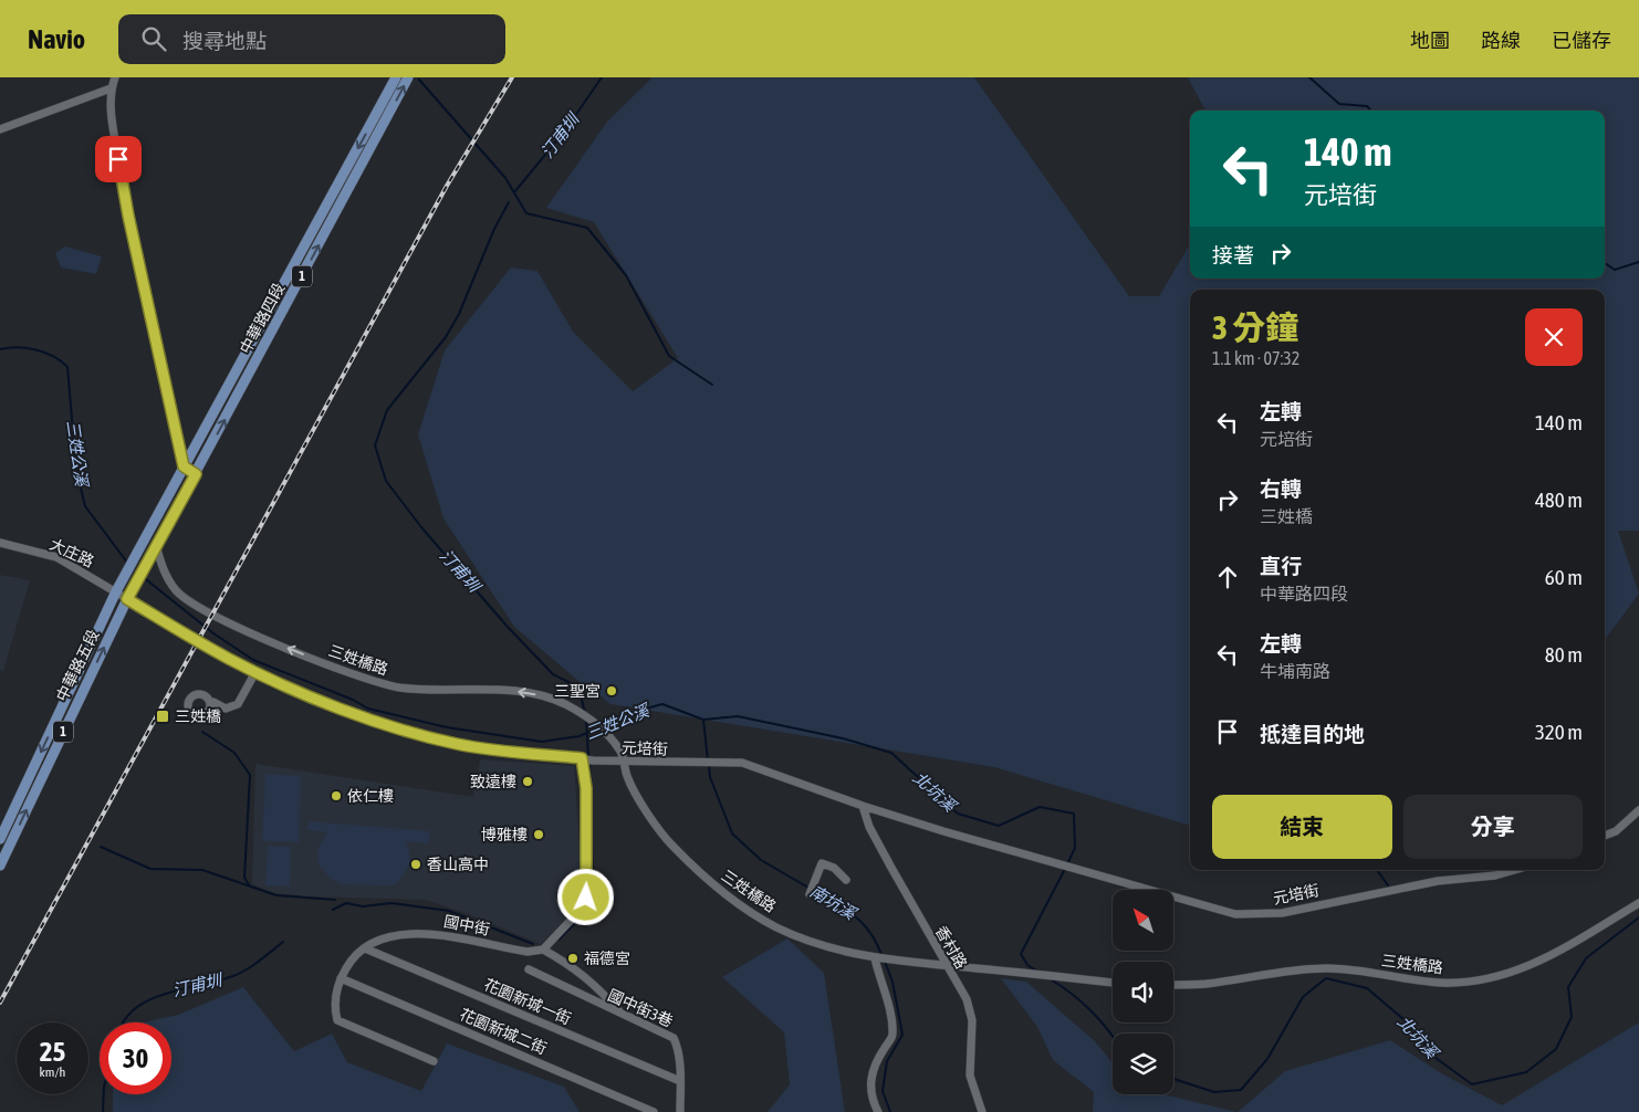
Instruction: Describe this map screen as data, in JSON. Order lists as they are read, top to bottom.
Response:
{
  "streets": {
    "main road": ["1", "中華路四段", "中華路五段"],
    "street": [
      "大庄路",
      "三姓橋路",
      "元培街",
      "國中街",
      "香村路",
      "花園新城一街",
      "國中街3巷",
      "花園新城二街"
    ]
  },
  "crossings": [
    ["1", "中華路四段"],
    ["1", "大庄路"],
    ["1", "三姓橋路"],
    ["1", "中華路五段"],
    ["1", "元培街"],
    ["中華路四段", "大庄路"],
    ["中華路四段", "三姓橋路"],
    ["中華路四段", "中華路五段"],
    ["大庄路", "中華路五段"],
    ["大庄路", "元培街"],
    ["三姓橋路", "元培街"],
    ["三姓橋路", "香村路"],
    ["中華路五段", "元培街"],
    ["元培街", "香村路"],
    ["國中街", "花園新城一街"],
    ["國中街", "花園新城二街"],
    ["花園新城一街", "國中街3巷"]
  ],
  "one_way": ["三姓橋路"],
  "water": [
    "汀甫圳",
    "三姓公溪",
    "北坑溪",
    "南坑溪"
  ],
  "places": {
    "other": [
      "三聖宮",
      "致遠樓",
      "依仁樓",
      "博雅樓",
      "香山高中",
      "福德宮"
    ],
    "transit": ["三姓橋"]
  },
  "north": "top left",
  "page": {
    "header": "Navio",
    "search": "搜尋地點",
    "nav": ["地圖", "路線", "已儲存"],
    "turn": ["140 m", "元培街"],
    "then": "接著",
    "heading": ["3 分鐘", "1.1 km · 07:32"],
    "list": [
      {
        "name": "左轉",
        "note": "元培街",
        "value": "140 m"
      },
      {
        "name": "右轉",
        "note": "三姓橋",
        "value": "480 m"
      },
      {
        "name": "直行",
        "note": "中華路四段",
        "value": "60 m"
      },
      {
        "name": "左轉",
        "note": "牛埔南路",
        "value": "80 m"
      },
      {
        "name": "抵達目的地",
        "value": "320 m"
      }
    ],
    "buttons": ["結束", "分享"],
    "speed": "25 km/h",
    "limit": "30"
  }
}
